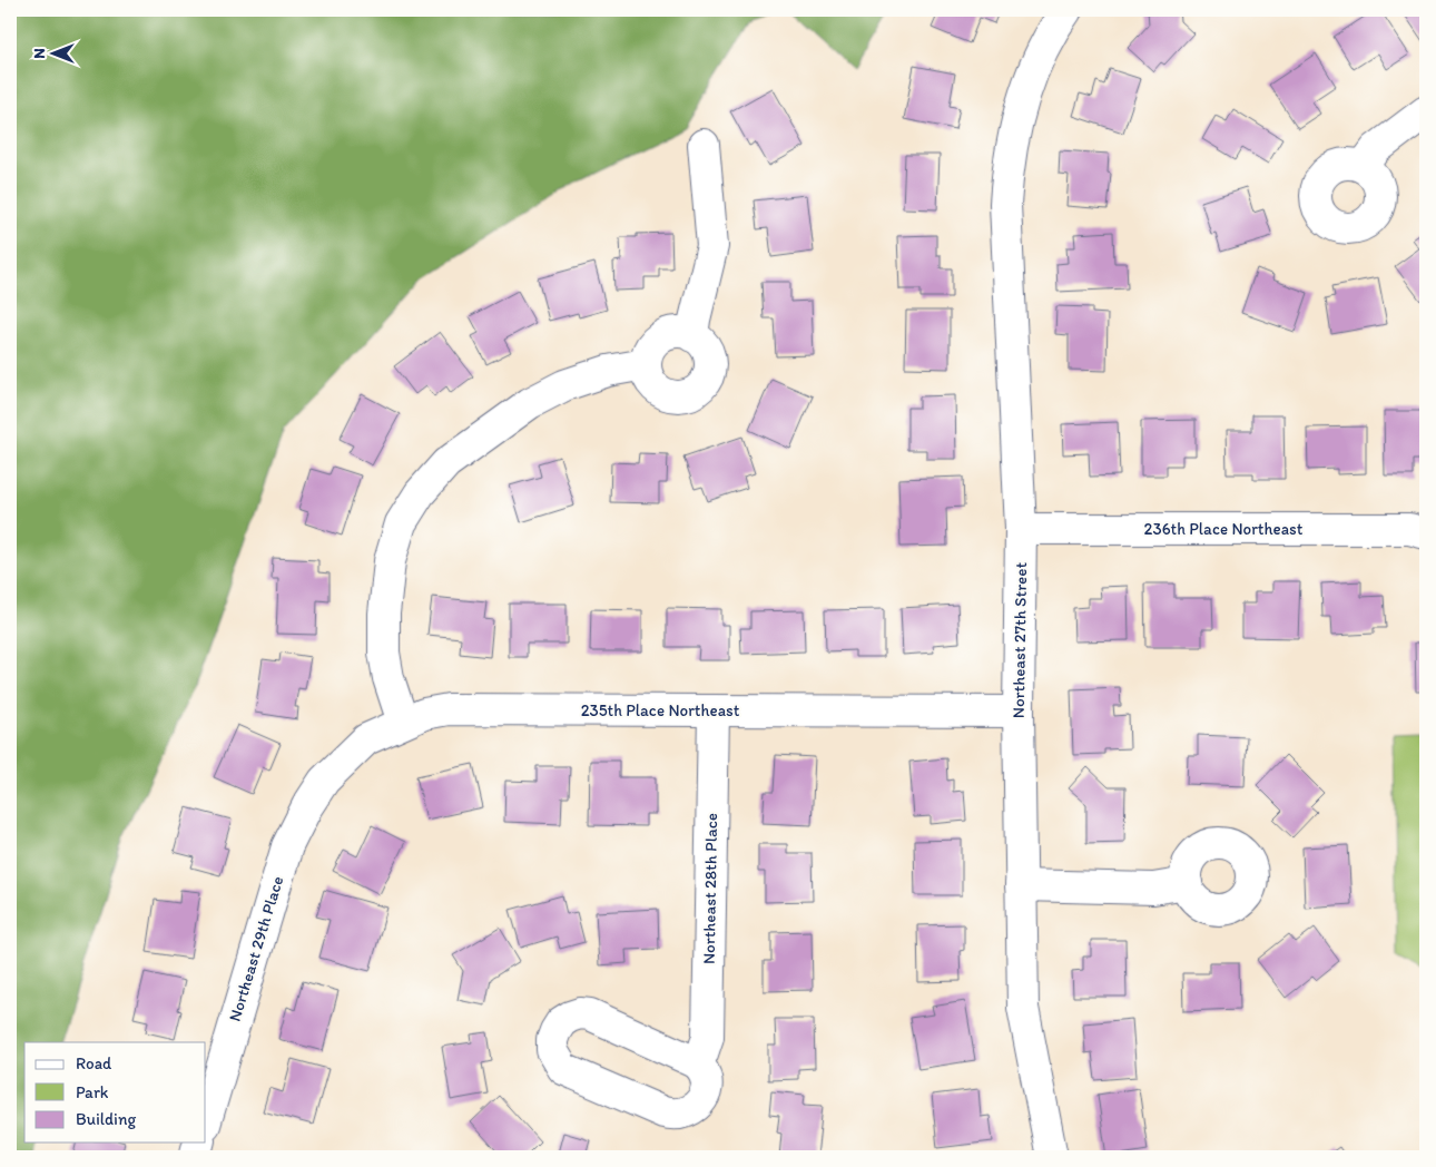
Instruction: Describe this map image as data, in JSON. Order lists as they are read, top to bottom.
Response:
{
  "streets": {
    "street": [
      "236th Place Northeast",
      "Northeast 27th Street",
      "235th Place Northeast",
      "Northeast 28th Place",
      "Northeast 29th Place"
    ]
  },
  "crossings": [
    ["236th Place Northeast", "Northeast 27th Street"],
    ["Northeast 27th Street", "235th Place Northeast"],
    ["235th Place Northeast", "Northeast 28th Place"],
    ["235th Place Northeast", "Northeast 29th Place"]
  ],
  "legend": ["Road", "Park", "Building"],
  "north": "left"
}
